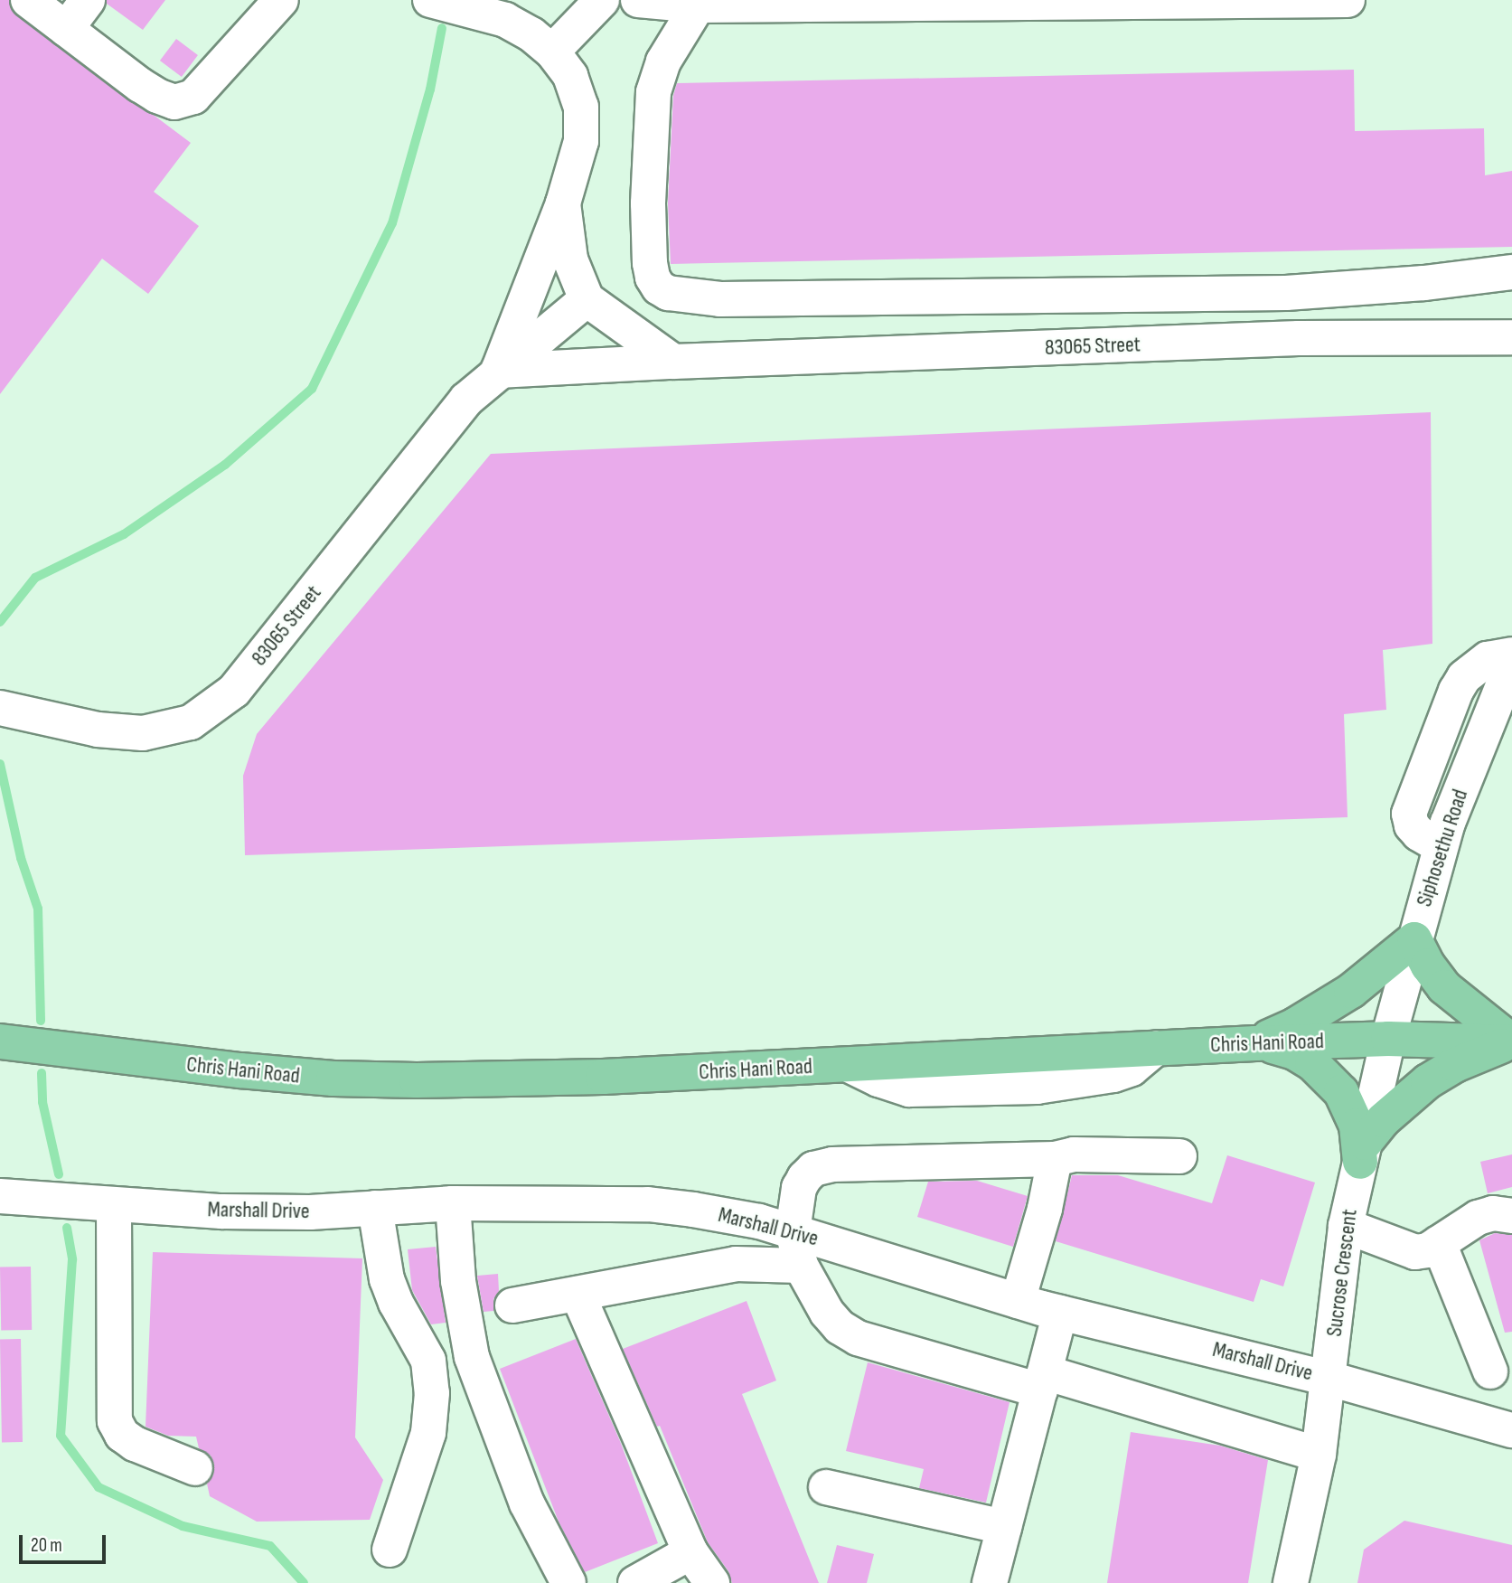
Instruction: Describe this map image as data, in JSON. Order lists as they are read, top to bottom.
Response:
{
  "streets": {
    "main road": ["Chris Hani Road"],
    "lane": [
      "83065 Street",
      "Siphosethu Road",
      "Marshall Drive",
      "Sucrose Crescent"
    ]
  },
  "crossings": [
    ["Siphosethu Road", "Chris Hani Road"],
    ["Siphosethu Road", "Sucrose Crescent"],
    ["Chris Hani Road", "Sucrose Crescent"],
    ["Marshall Drive", "Sucrose Crescent"]
  ],
  "scale_bar": "20 m"
}
